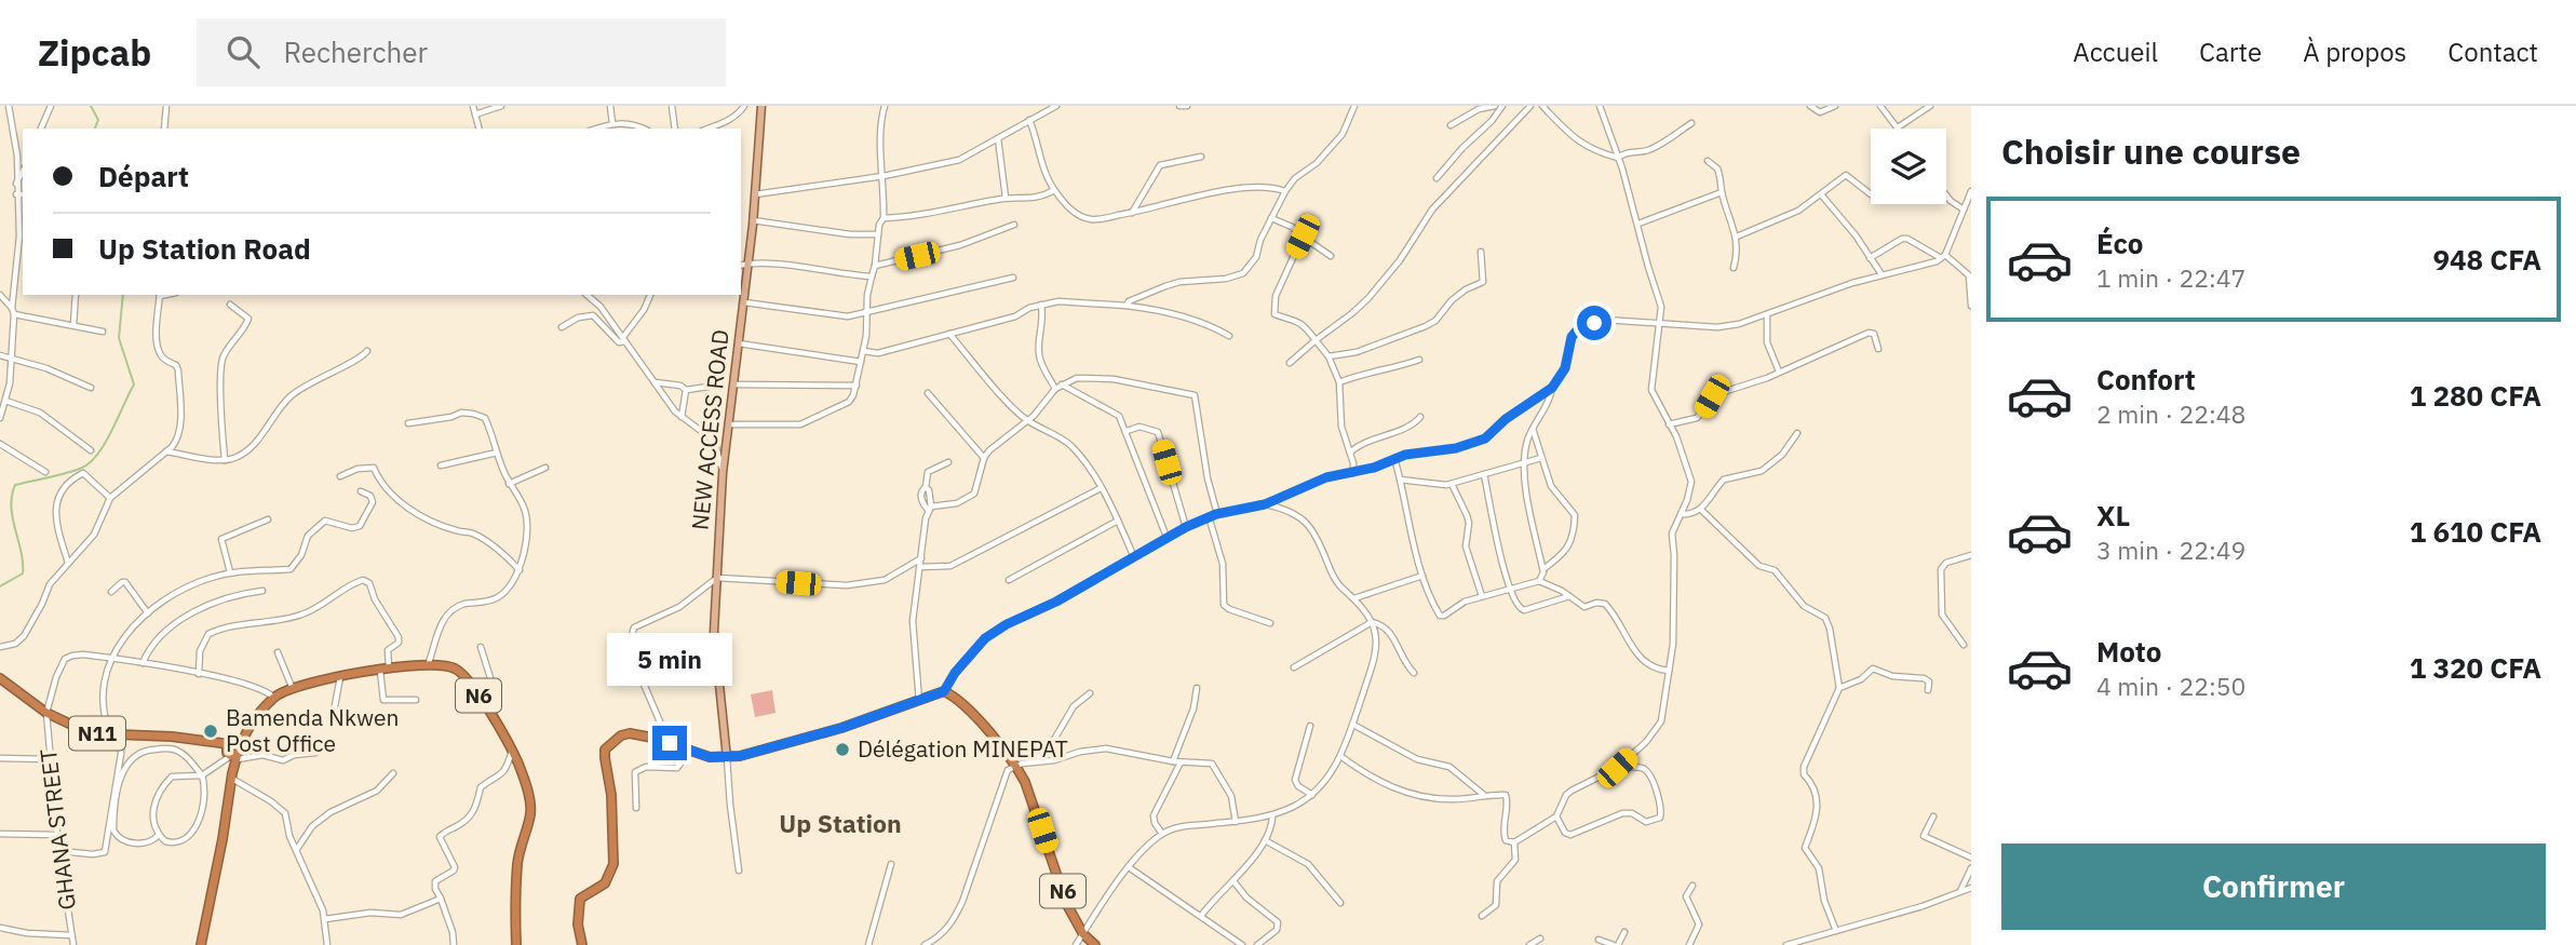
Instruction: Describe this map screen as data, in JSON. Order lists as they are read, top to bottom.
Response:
{
  "streets": {
    "highway": ["N6", "N11"],
    "main road": ["NEW ACCESS ROAD"],
    "street": ["GHANA STREET"]
  },
  "crossings": [
    ["N6", "N11"],
    ["N11", "GHANA STREET"]
  ],
  "districts": ["Up Station"],
  "places": ["Bamenda Nkwen Post Office", "Délégation MINEPAT"],
  "page": {
    "header": "Zipcab",
    "search": "Rechercher",
    "nav": [
      "Accueil",
      "Carte",
      "À propos",
      "Contact"
    ],
    "heading": "Choisir une course",
    "banner": ["Départ", "Up Station Road"],
    "list": [
      {
        "name": "Éco",
        "note": "1 min · 22:47",
        "value": "948 CFA"
      },
      {
        "name": "Confort",
        "note": "2 min · 22:48",
        "value": "1 280 CFA"
      },
      {
        "name": "XL",
        "note": "3 min · 22:49",
        "value": "1 610 CFA"
      },
      {
        "name": "Moto",
        "note": "4 min · 22:50",
        "value": "1 320 CFA"
      }
    ],
    "bubble": "5 min",
    "buttons": "Confirmer"
  }
}
